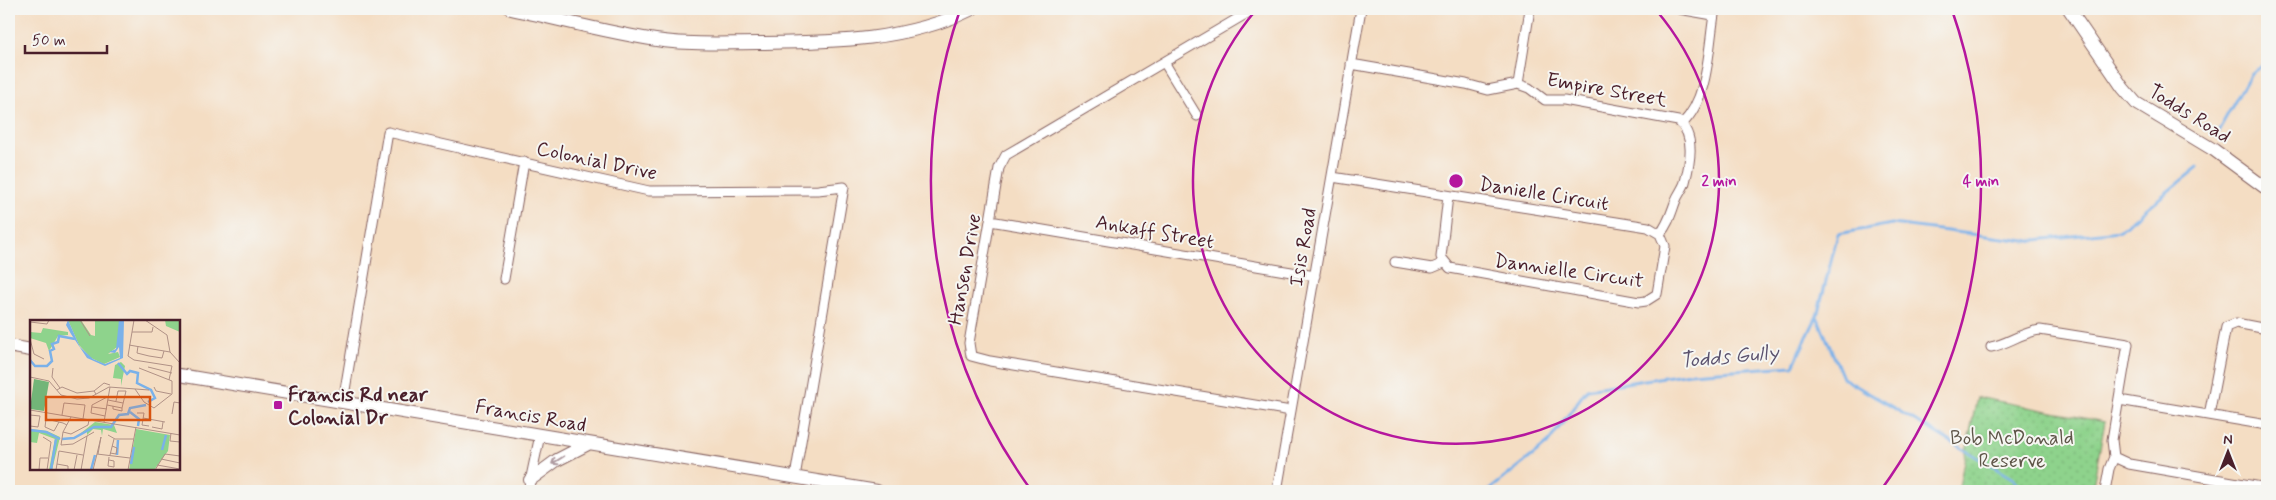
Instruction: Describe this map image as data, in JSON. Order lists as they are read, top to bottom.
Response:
{
  "streets": {
    "main road": ["Todds Road", "Francis Road"],
    "street": [
      "Empire Street",
      "Colonial Drive",
      "Danielle Circuit",
      "Ankaff Street",
      "Isis Road",
      "Hansen Drive",
      "Dannielle Circuit"
    ]
  },
  "crossings": [
    ["Empire Street", "Isis Road"],
    ["Colonial Drive", "Francis Road"],
    ["Danielle Circuit", "Isis Road"],
    ["Danielle Circuit", "Dannielle Circuit"],
    ["Ankaff Street", "Isis Road"],
    ["Ankaff Street", "Hansen Drive"],
    ["Isis Road", "Hansen Drive"]
  ],
  "water": ["Todds Gully"],
  "parks": ["Bob McDonald Reserve"],
  "places": {
    "transit": ["Francis Rd near Colonial Dr"]
  },
  "scale_bar": "50 m",
  "north": "top",
  "rings": ["2 min", "4 min"]
}
